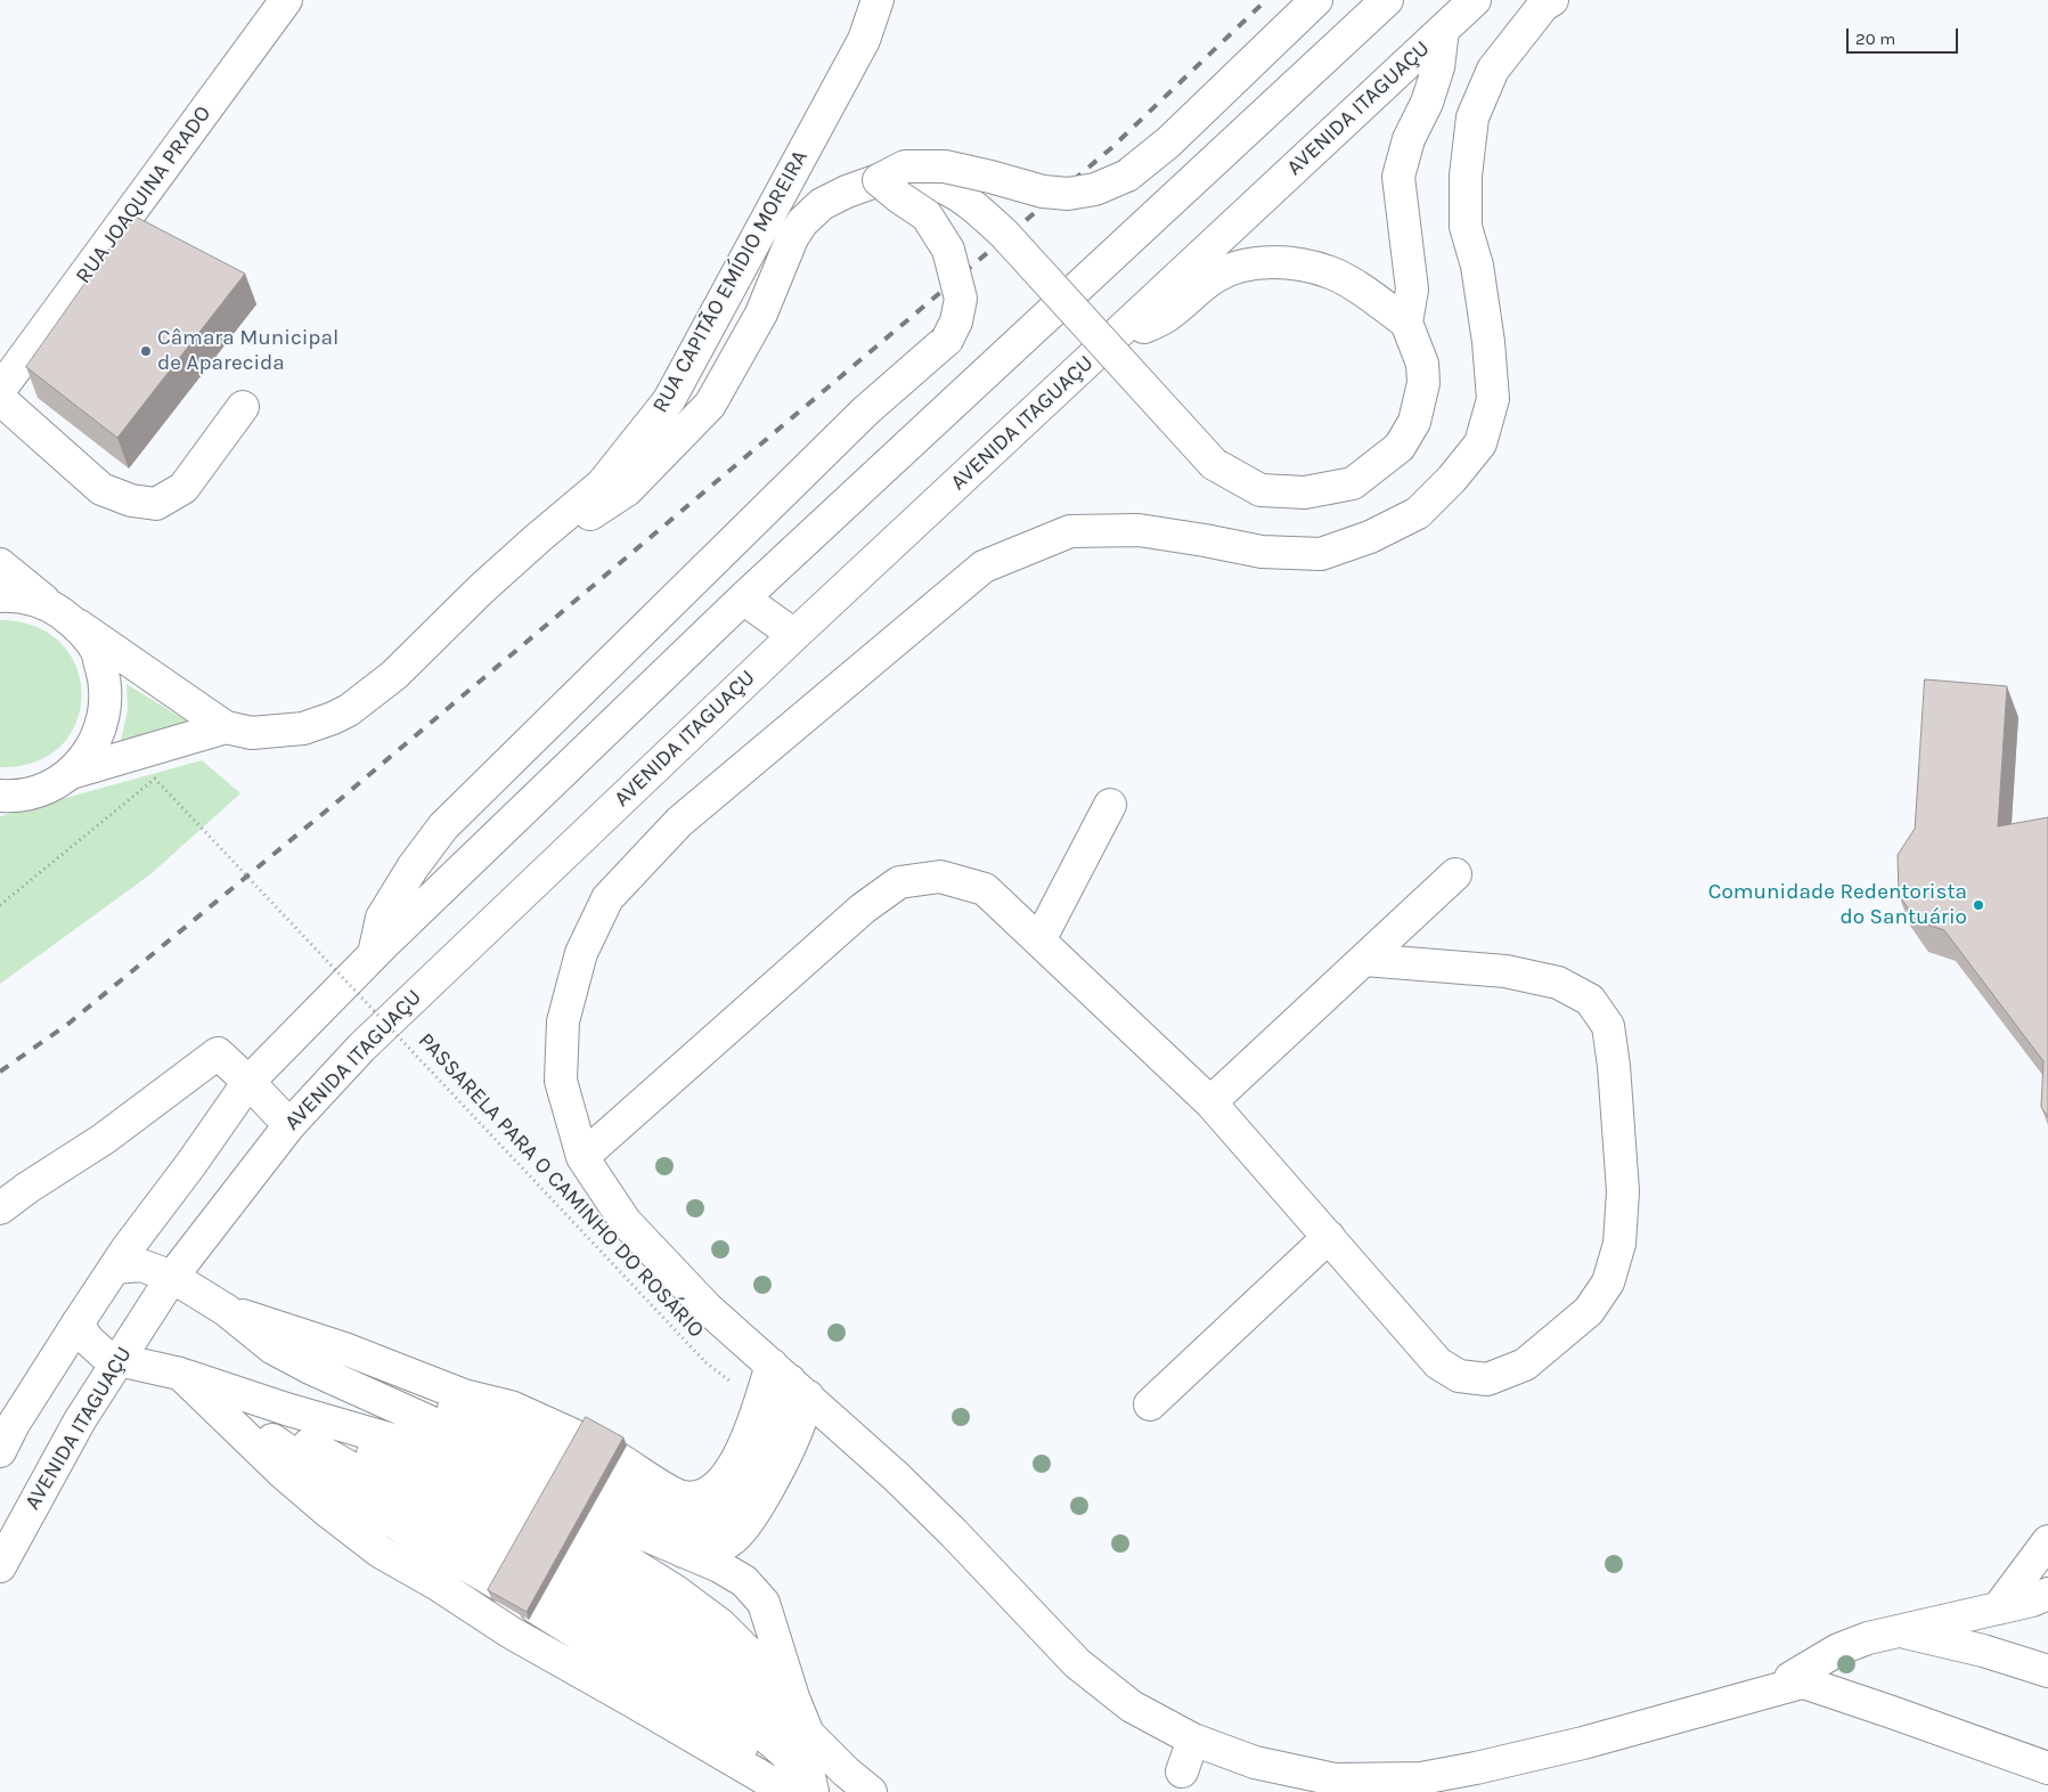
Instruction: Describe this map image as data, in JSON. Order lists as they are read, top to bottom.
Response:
{
  "streets": {
    "main road": ["AVENIDA ITAGUAÇU", "RUA JOAQUINA PRADO", "RUA CAPITÃO EMÍDIO MOREIRA"],
    "path": ["PASSARELA PARA O CAMINHO DO ROSÁRIO"]
  },
  "places": ["Câmara Municipal de Aparecida", "Comunidade Redentorista do Santuário"],
  "scale_bar": "20 m"
}
